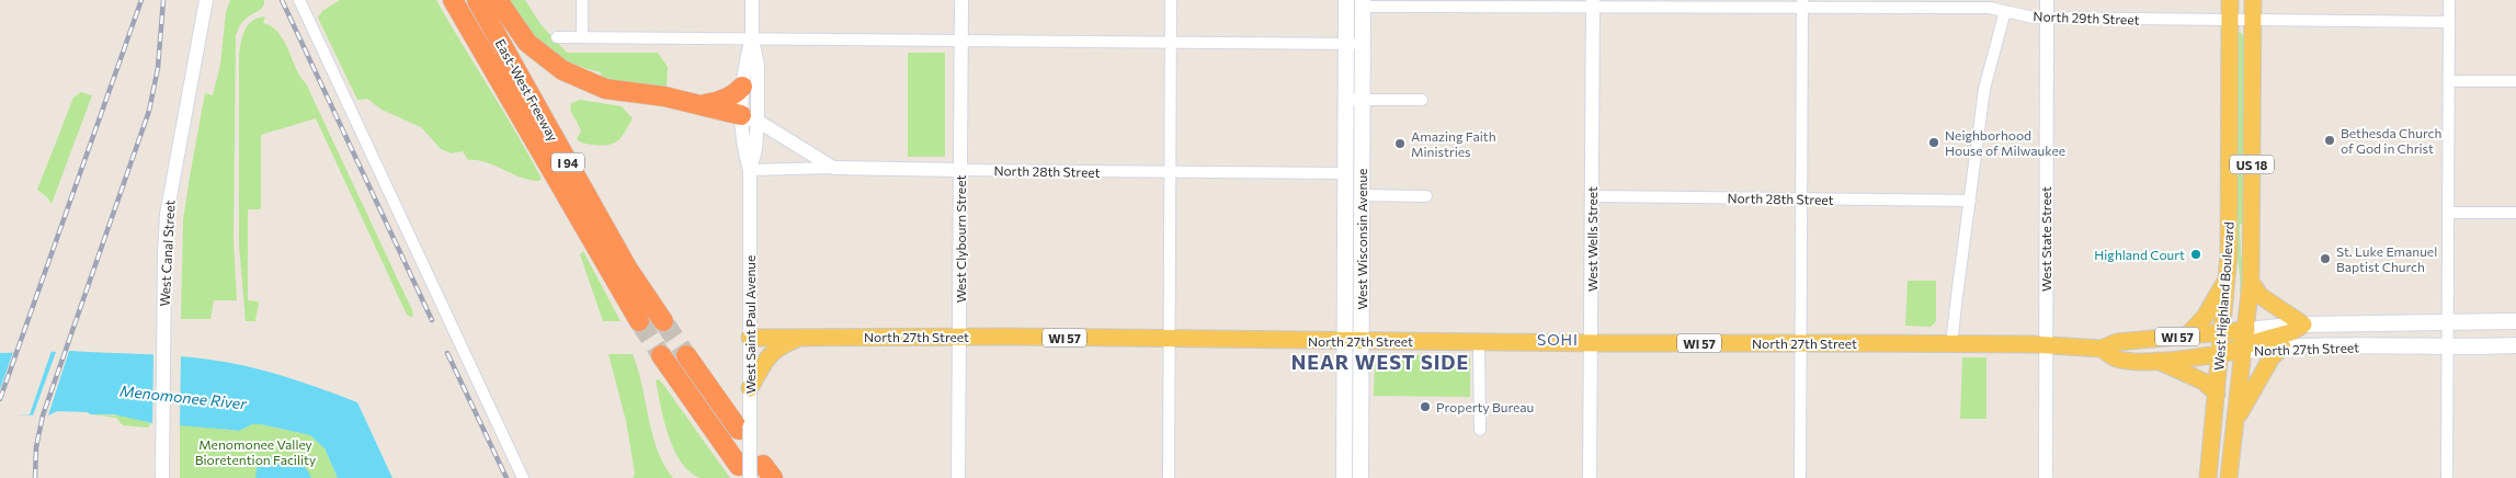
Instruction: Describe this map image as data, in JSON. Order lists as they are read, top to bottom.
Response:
{
  "streets": {
    "highway": ["East-West Freeway", "I 94"],
    "main road": [
      "US 18",
      "West Wisconsin Avenue",
      "West Highland Boulevard",
      "North 27th Street",
      "WI 57"
    ],
    "street": [
      "North 29th Street",
      "North 28th Street",
      "West Clybourn Street",
      "West Wells Street",
      "West State Street",
      "West Canal Street",
      "West Saint Paul Avenue"
    ]
  },
  "crossings": [
    ["North 29th Street", "West Wisconsin Avenue"],
    ["North 29th Street", "West Wells Street"],
    ["North 29th Street", "West State Street"],
    ["North 29th Street", "West Highland Boulevard"],
    ["US 18", "West Highland Boulevard"],
    ["US 18", "North 27th Street"],
    ["US 18", "WI 57"],
    ["North 28th Street", "West Clybourn Street"],
    ["North 28th Street", "West Wisconsin Avenue"],
    ["North 28th Street", "West Wells Street"],
    ["North 28th Street", "West Saint Paul Avenue"],
    ["West Clybourn Street", "North 27th Street"],
    ["West Wisconsin Avenue", "North 27th Street"],
    ["West Wells Street", "North 27th Street"],
    ["West State Street", "North 27th Street"],
    ["West Highland Boulevard", "North 27th Street"],
    ["West Highland Boulevard", "WI 57"],
    ["West Saint Paul Avenue", "North 27th Street"],
    ["North 27th Street", "WI 57"]
  ],
  "districts": ["SOHI", "NEAR WEST SIDE"],
  "water": ["Menomonee River"],
  "parks": ["Menomonee Valley Bioretention Facility"],
  "places": [
    "Bethesda Church of God in Christ",
    "Neighborhood House of Milwaukee",
    "Amazing Faith Ministries",
    "Highland Court",
    "St. Luke Emanuel Baptist Church",
    "Property Bureau"
  ]
}
